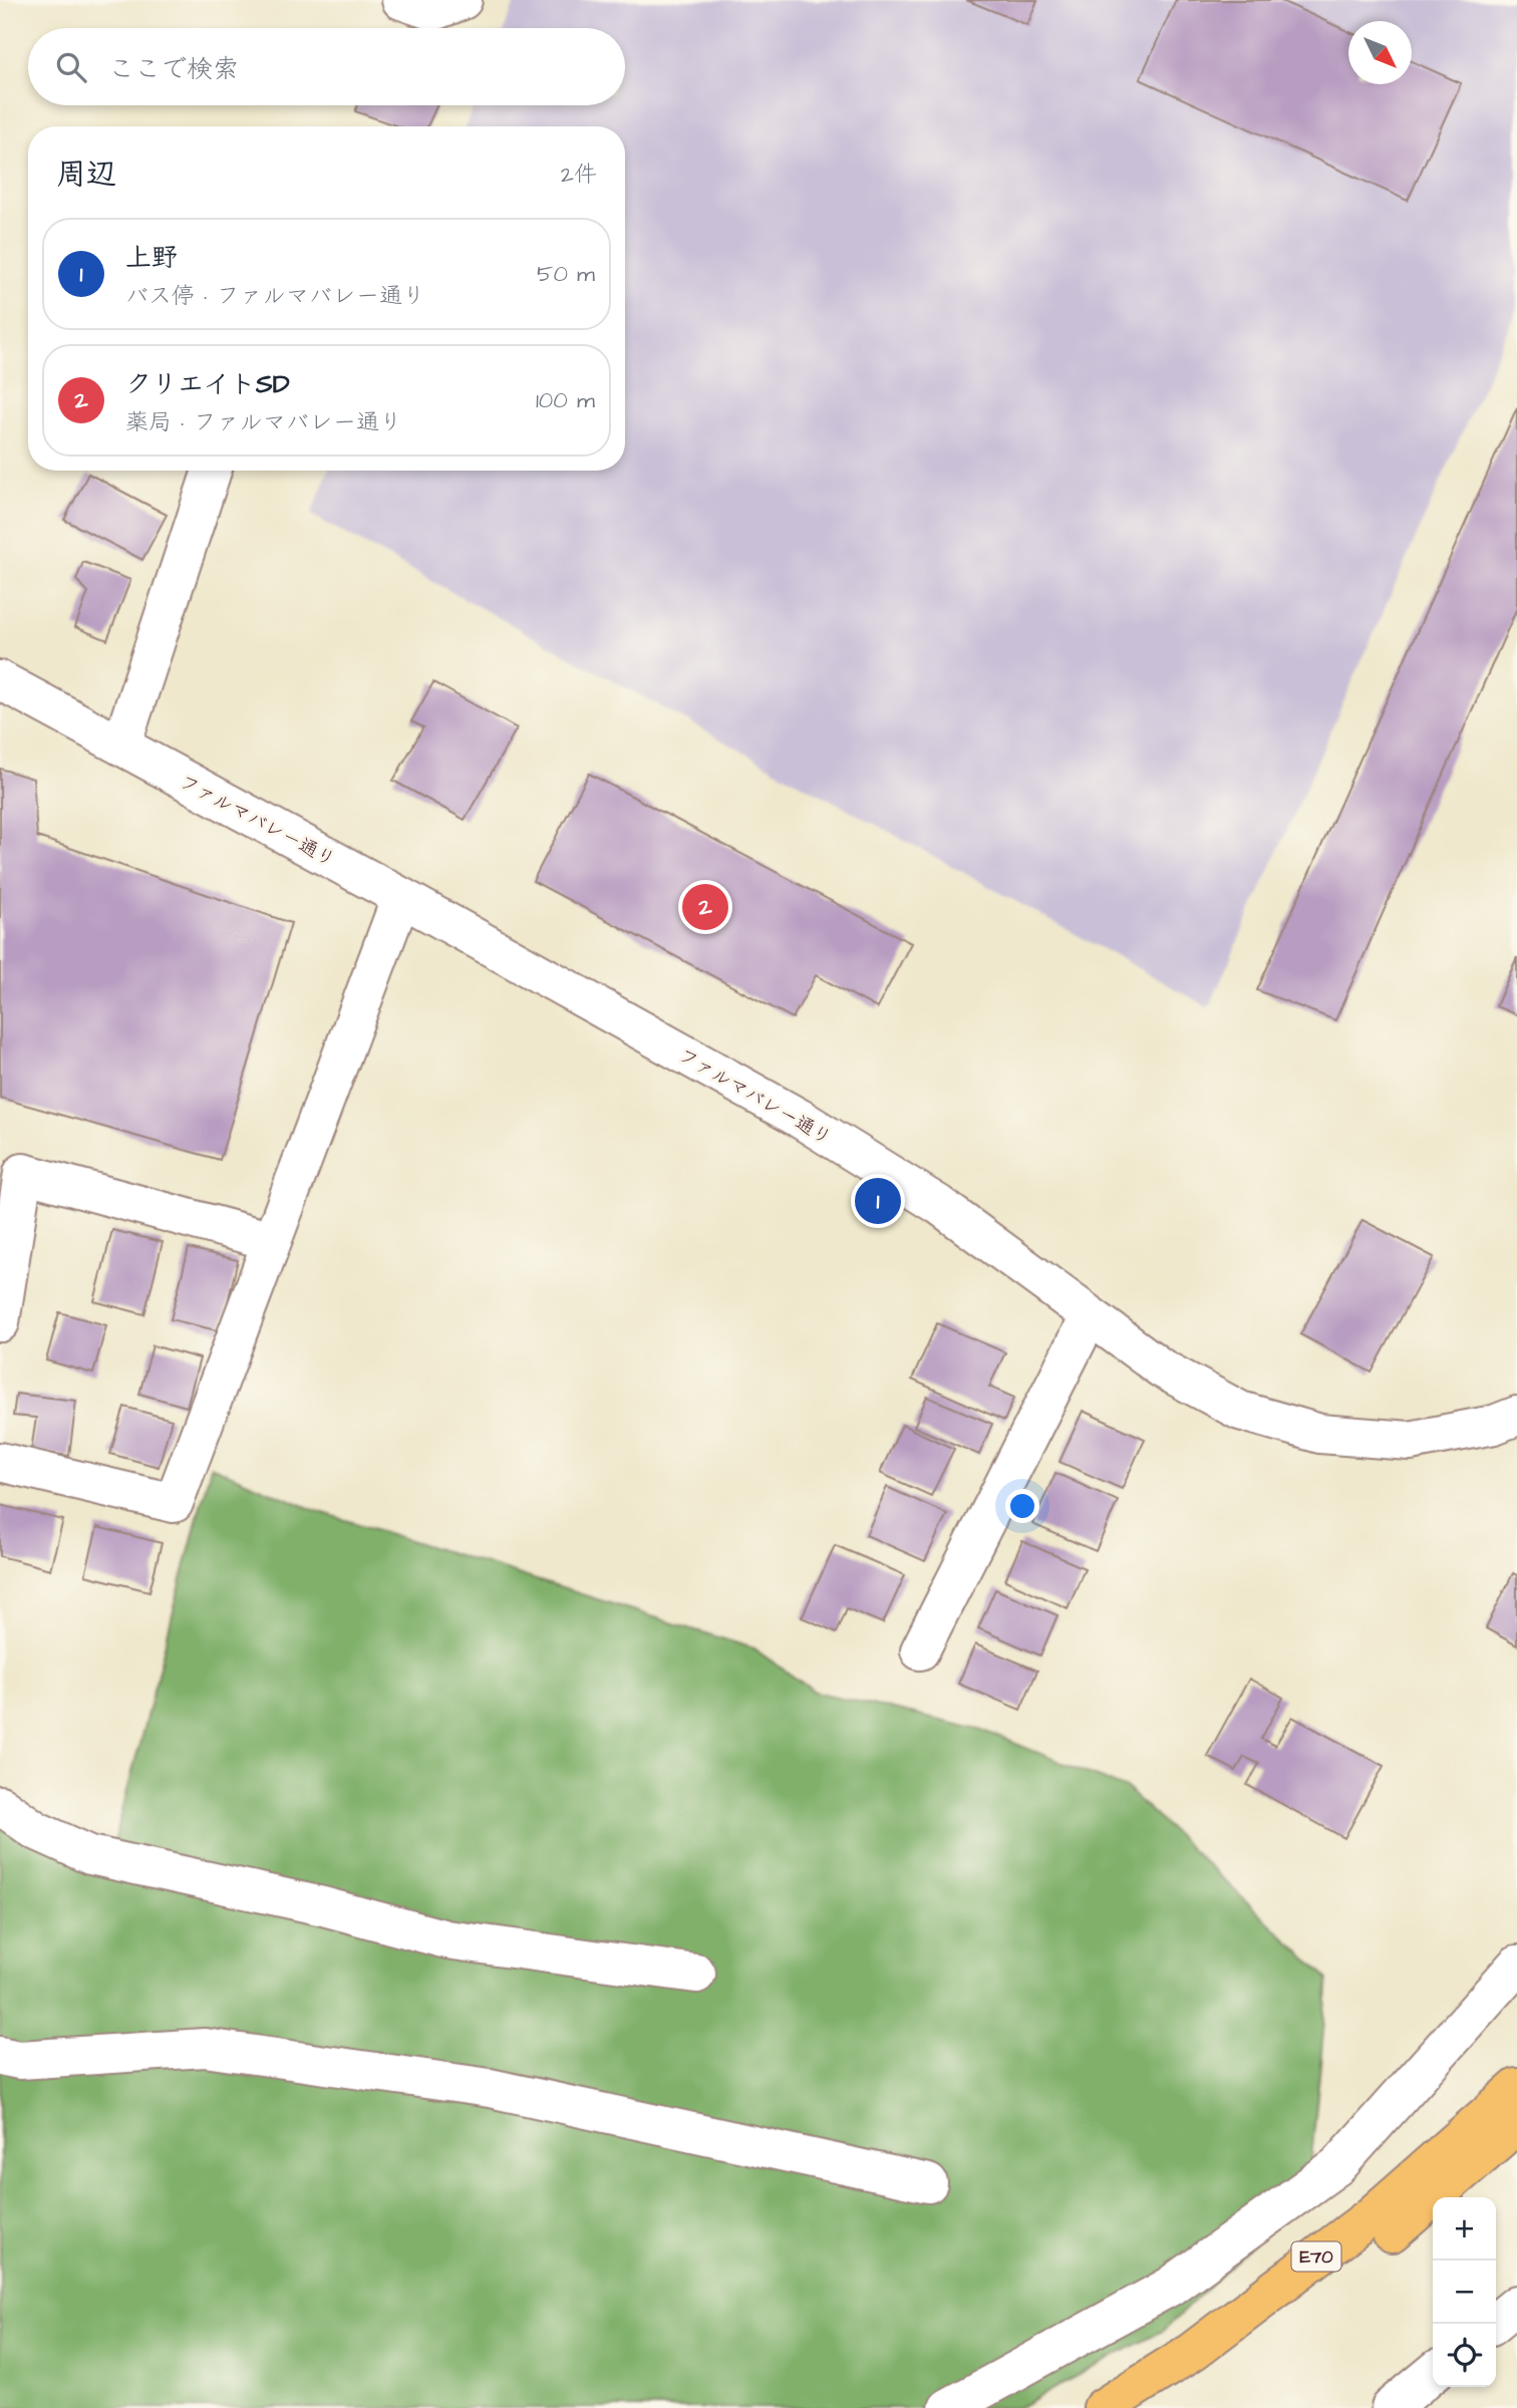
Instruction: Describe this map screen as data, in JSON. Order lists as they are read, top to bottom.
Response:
{
  "streets": {
    "highway": ["E70"],
    "street": ["ファルマバレー通り"]
  },
  "north": "bottom right",
  "page": {
    "search": "ここで検索",
    "heading": ["周辺", "2件"],
    "list": [
      {
        "mark": "1",
        "name": "上野",
        "note": "バス停 · ファルマバレー通り",
        "value": "50 m"
      },
      {
        "mark": "2",
        "name": "クリエイトSD",
        "note": "薬局 · ファルマバレー通り",
        "value": "100 m"
      }
    ],
    "pins": ["2", "1"],
    "map_buttons": ["+", "−"]
  }
}
